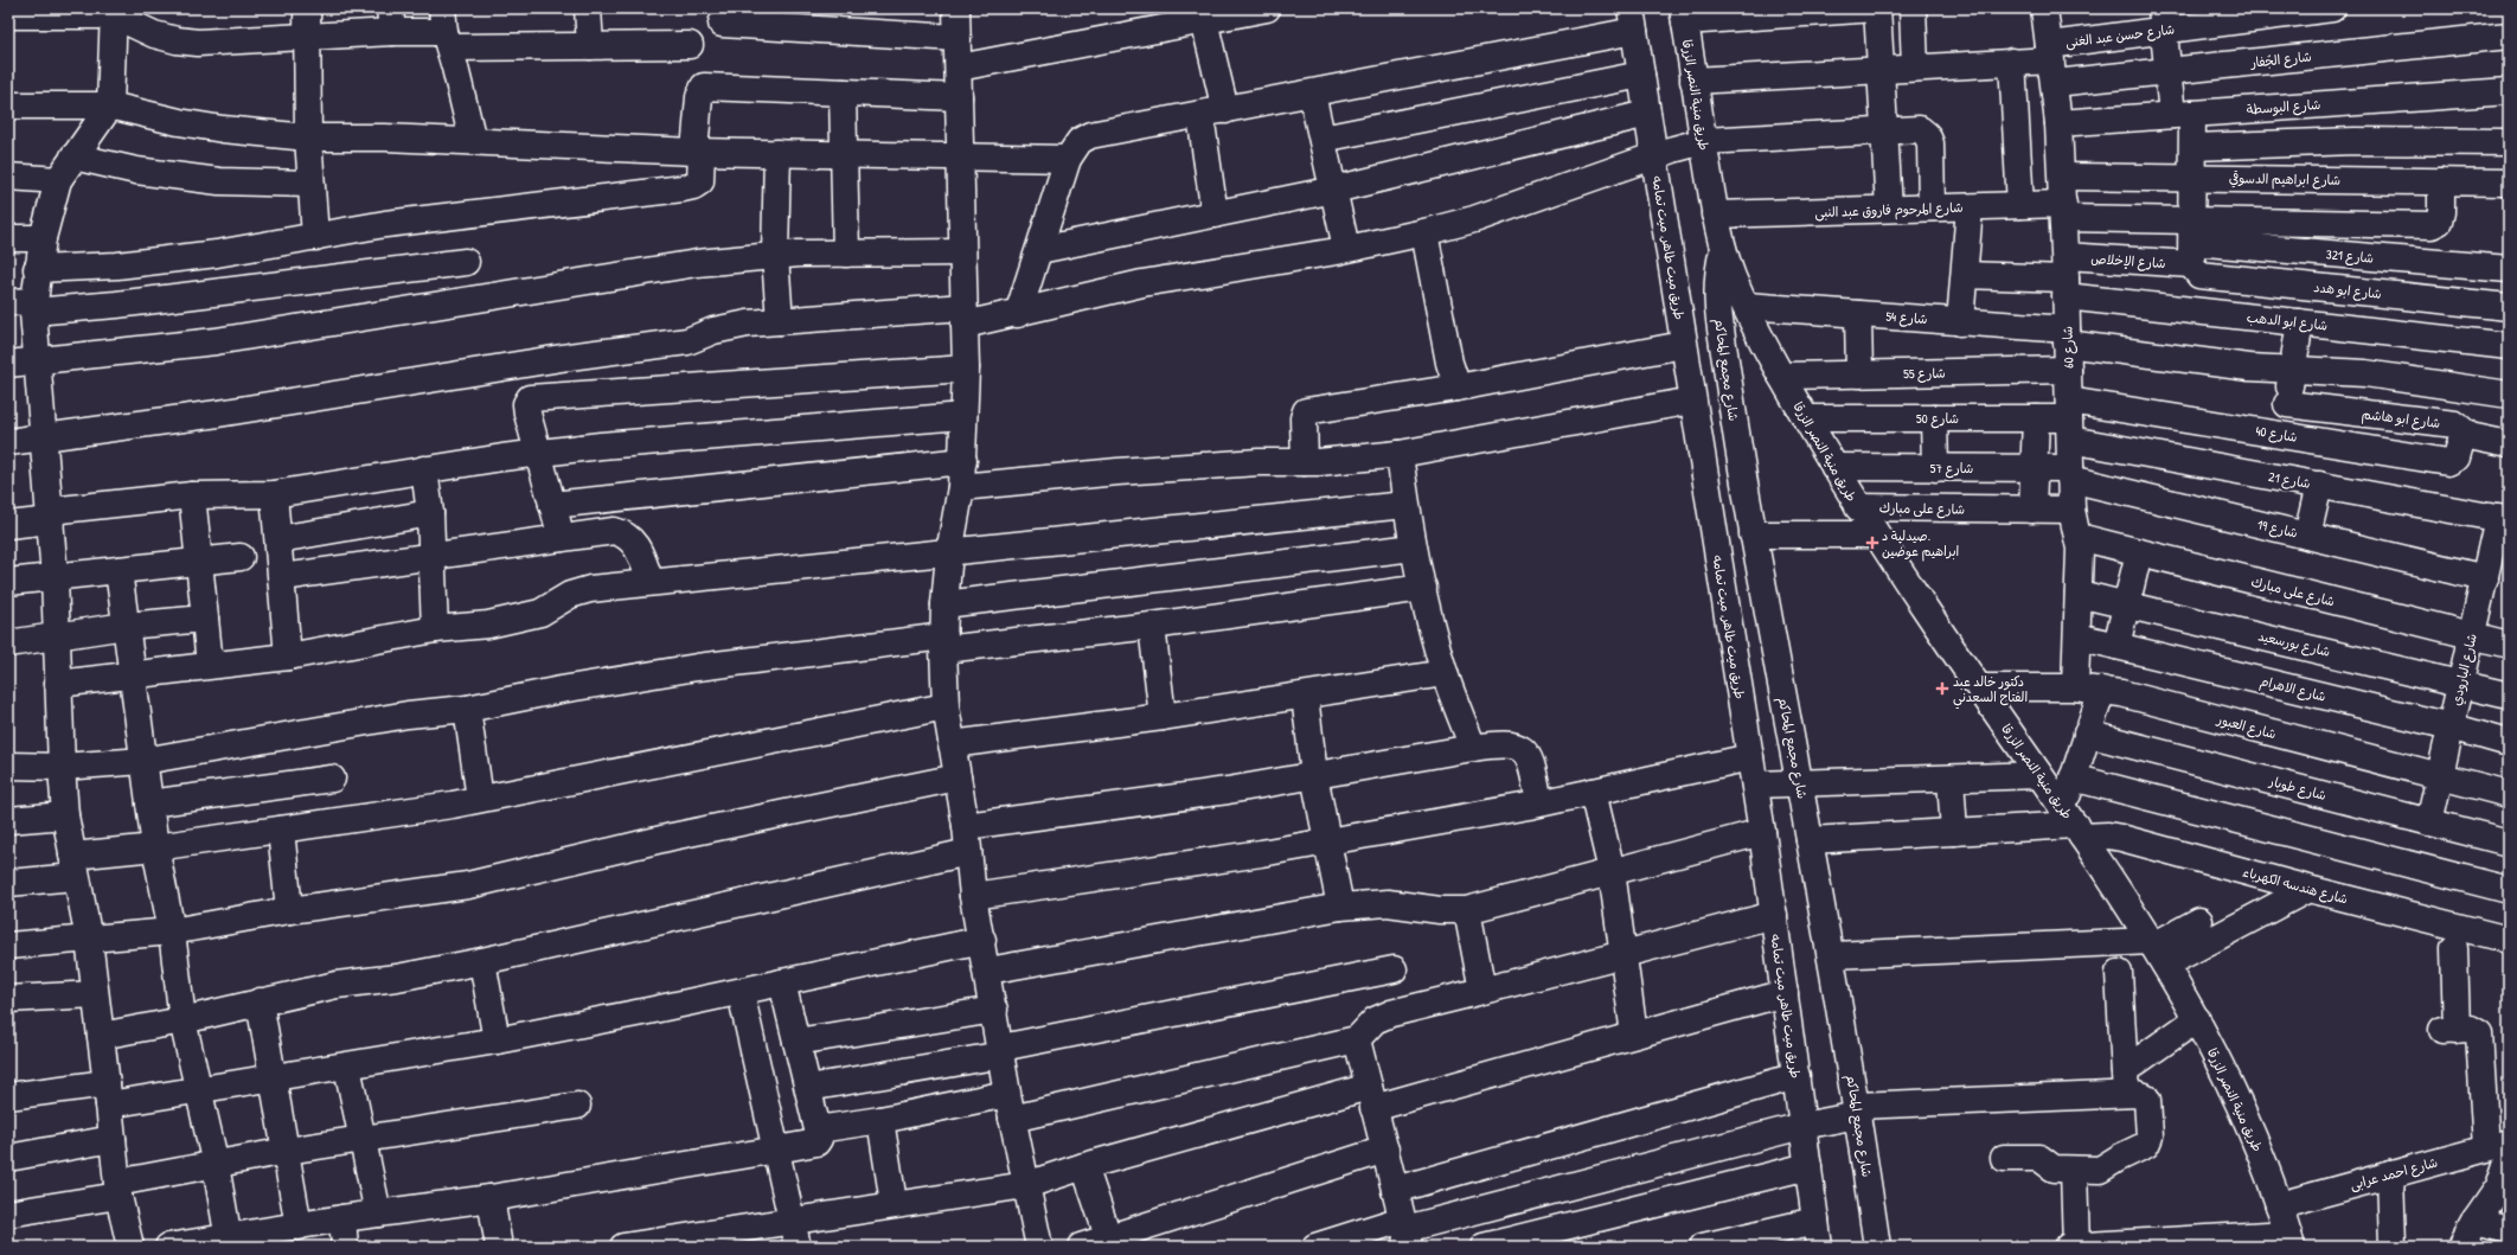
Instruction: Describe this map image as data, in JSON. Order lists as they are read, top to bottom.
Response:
{
  "streets": {
    "street": [
      "شارع حسن عبد الغنى",
      "شارع الجُفار",
      "طريق منية النصر الزرقا",
      "شارع البوسطة",
      "شارع ابراهيم الدسوقي",
      "شارع المرحوم فاروق عبد النبى",
      "طريق ميت طاهر, ميت تمامه",
      "شارع 321",
      "شارع الإخلاص",
      "شارع ابو هدد",
      "شارع 54",
      "شارع ابو الدهب",
      "شارع 60",
      "شارع مجمع المحاكم",
      "شارع 55",
      "شارع 50",
      "شارع ابو هاشم",
      "شارع 40",
      "شارع 57",
      "شارع 21",
      "شارع على مبارك",
      "شارع 19",
      "شارع بورسعيد",
      "شارع البارودي",
      "شارع الاهرام",
      "شارع العبور",
      "شارع طوبار",
      "شارع هندسه الكهرباء",
      "شارع احمد عرابى"
    ]
  },
  "crossings": [
    ["شارع حسن عبد الغنى", "شارع الجُفار"],
    ["شارع حسن عبد الغنى", "شارع 60"],
    ["شارع الجُفار", "شارع 60"],
    ["طريق منية النصر الزرقا", "شارع المرحوم فاروق عبد النبى"],
    ["طريق منية النصر الزرقا", "شارع 54"],
    ["طريق منية النصر الزرقا", "شارع مجمع المحاكم"],
    ["طريق منية النصر الزرقا", "شارع 55"],
    ["طريق منية النصر الزرقا", "شارع 50"],
    ["طريق منية النصر الزرقا", "شارع 57"],
    ["طريق منية النصر الزرقا", "شارع على مبارك"],
    ["طريق منية النصر الزرقا", "شارع العبور"],
    ["طريق منية النصر الزرقا", "شارع هندسه الكهرباء"],
    ["طريق منية النصر الزرقا", "شارع احمد عرابى"],
    ["شارع البوسطة", "شارع 60"],
    ["شارع ابراهيم الدسوقي", "شارع 60"],
    ["شارع المرحوم فاروق عبد النبى", "شارع 321"],
    ["شارع المرحوم فاروق عبد النبى", "شارع الإخلاص"],
    ["شارع المرحوم فاروق عبد النبى", "شارع ابو هدد"],
    ["شارع المرحوم فاروق عبد النبى", "شارع 60"],
    ["شارع 321", "شارع الإخلاص"],
    ["شارع 321", "شارع ابو هدد"],
    ["شارع الإخلاص", "شارع ابو هدد"],
    ["شارع الإخلاص", "شارع ابو الدهب"],
    ["شارع الإخلاص", "شارع 60"],
    ["شارع 54", "شارع 60"],
    ["شارع ابو الدهب", "شارع 60"],
    ["شارع 60", "شارع 55"],
    ["شارع 60", "شارع 50"],
    ["شارع 60", "شارع 40"],
    ["شارع 60", "شارع 57"],
    ["شارع 60", "شارع 21"],
    ["شارع 60", "شارع على مبارك"],
    ["شارع 60", "شارع 19"],
    ["شارع 60", "شارع بورسعيد"],
    ["شارع 60", "شارع الاهرام"],
    ["شارع 60", "شارع العبور"],
    ["شارع مجمع المحاكم", "شارع هندسه الكهرباء"],
    ["شارع 50", "شارع 40"],
    ["شارع 50", "شارع 21"],
    ["شارع ابو هاشم", "شارع 40"],
    ["شارع 40", "شارع 21"],
    ["شارع 57", "شارع 19"],
    ["شارع 21", "شارع البارودي"],
    ["شارع على مبارك", "شارع البارودي"],
    ["شارع 19", "شارع البارودي"],
    ["شارع بورسعيد", "شارع البارودي"],
    ["شارع البارودي", "شارع الاهرام"],
    ["شارع البارودي", "شارع العبور"],
    ["شارع البارودي", "شارع طوبار"]
  ],
  "places": {
    "health": ["صيدلية د. ابراهيم عوضين", "دكتور خالد عبد الفتاح السعدني"]
  }
}
